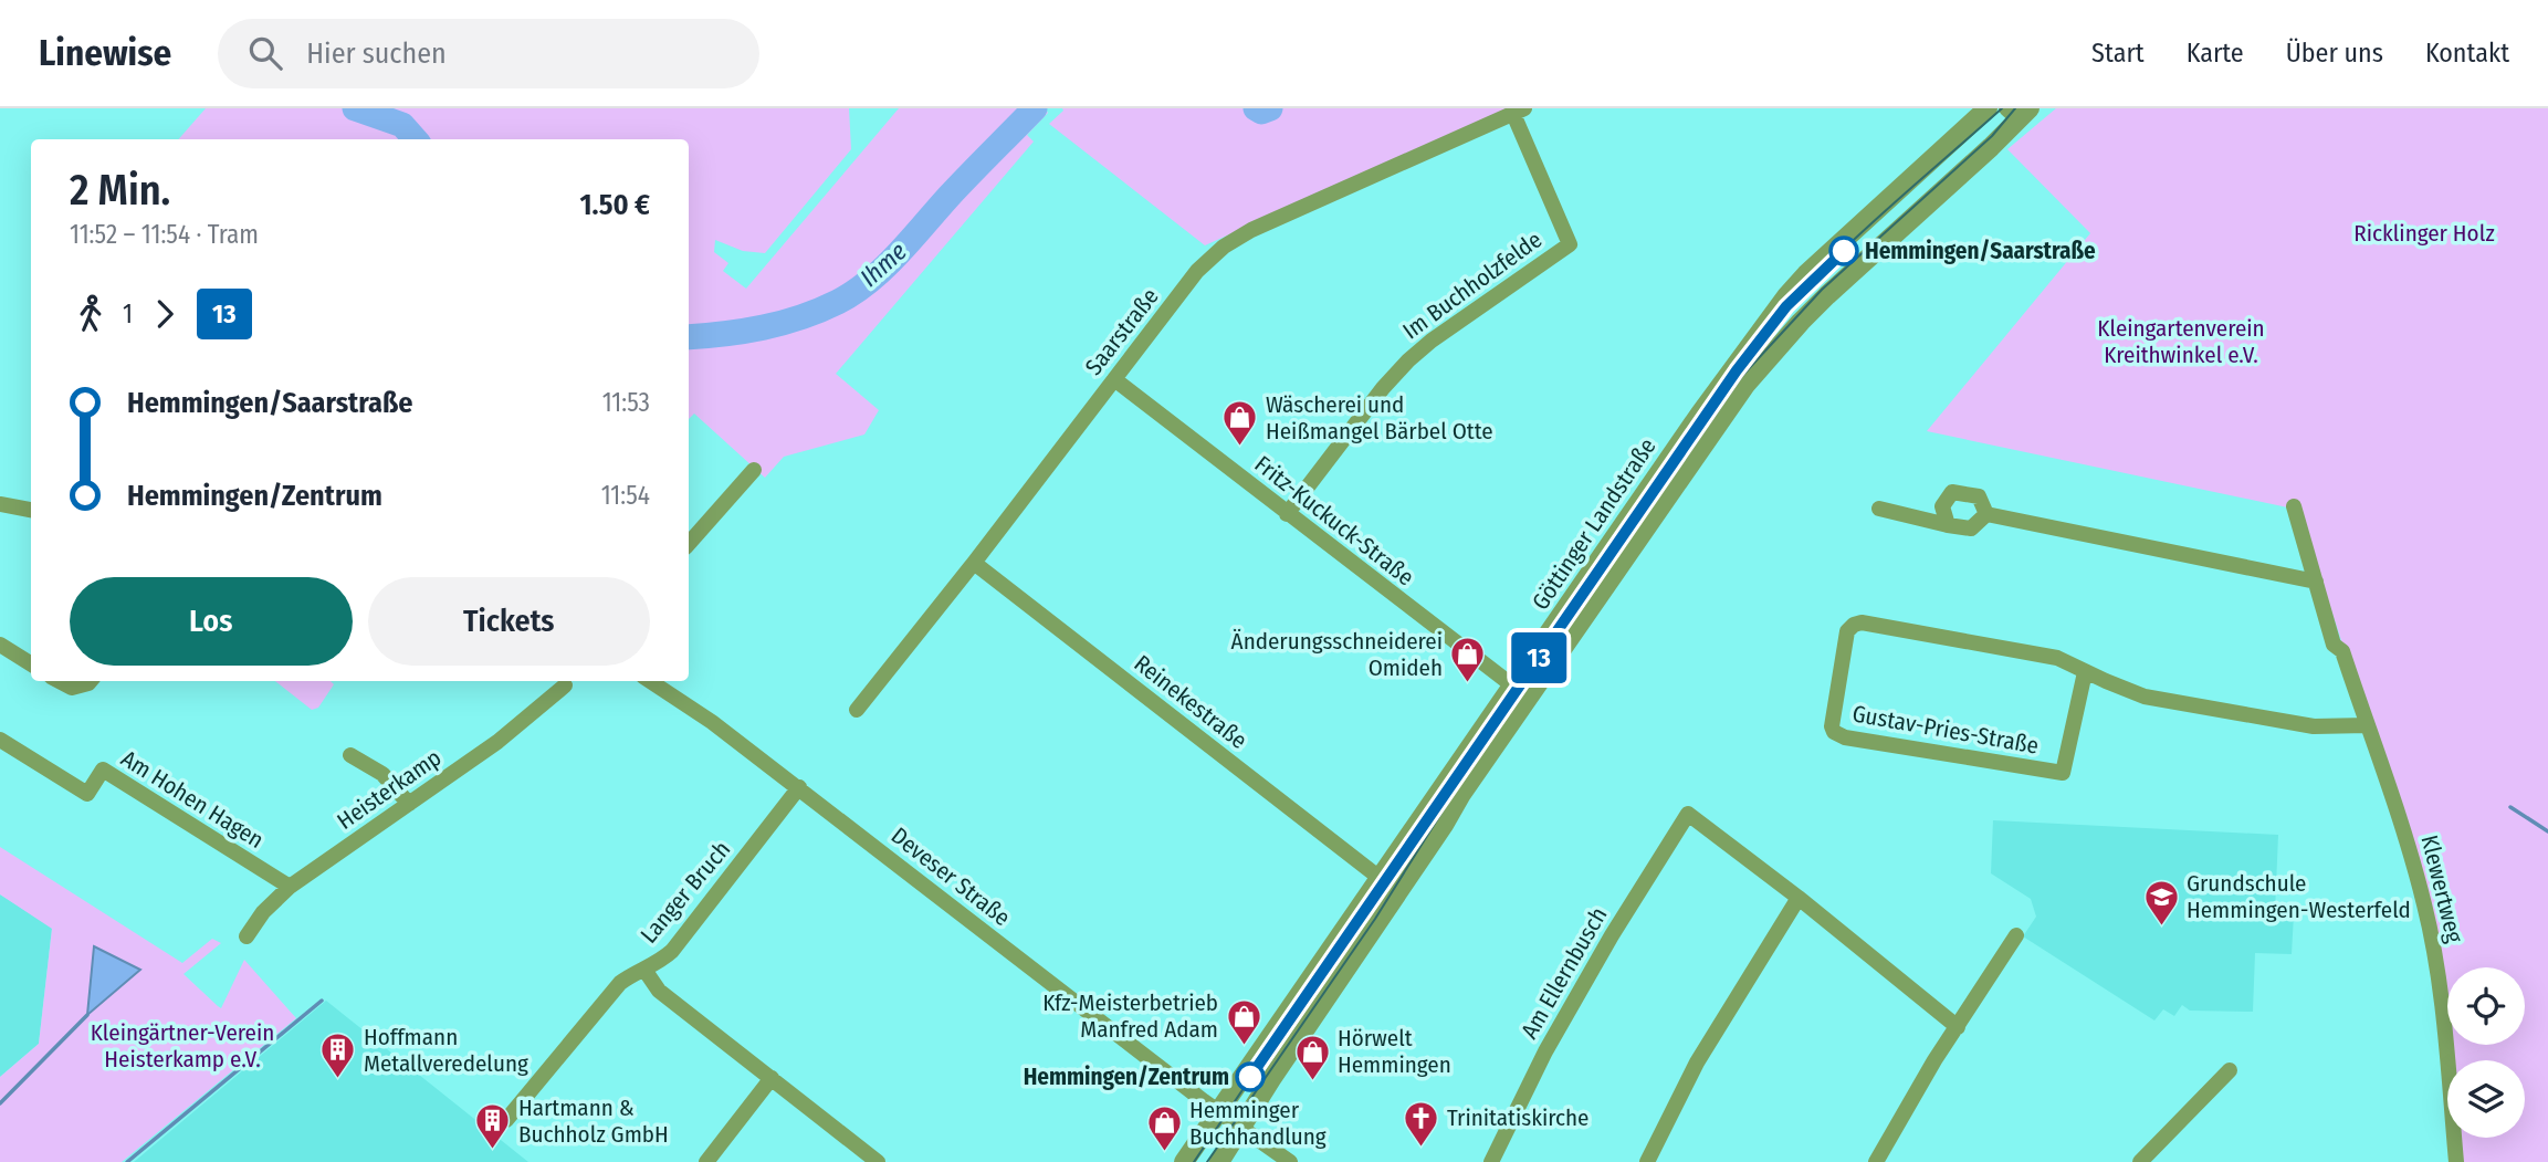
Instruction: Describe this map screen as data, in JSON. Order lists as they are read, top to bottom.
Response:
{
  "streets": {
    "street": [
      "Im Buchholzfelde",
      "Saarstraße",
      "Fritz-Kuckuck-Straße",
      "Göttinger Landstraße",
      "Reinekestraße",
      "Gustav-Pries-Straße",
      "Heisterkamp",
      "Am Hohen Hagen",
      "Deveser Straße",
      "Klewertweg",
      "Langer Bruch",
      "Am Ellernbusch"
    ]
  },
  "crossings": [
    ["Im Buchholzfelde", "Saarstraße"],
    ["Im Buchholzfelde", "Fritz-Kuckuck-Straße"],
    ["Saarstraße", "Fritz-Kuckuck-Straße"],
    ["Saarstraße", "Reinekestraße"],
    ["Fritz-Kuckuck-Straße", "Göttinger Landstraße"],
    ["Göttinger Landstraße", "Reinekestraße"],
    ["Göttinger Landstraße", "Deveser Straße"],
    ["Gustav-Pries-Straße", "Klewertweg"],
    ["Heisterkamp", "Am Hohen Hagen"],
    ["Deveser Straße", "Langer Bruch"]
  ],
  "water": ["Ihme"],
  "parks": ["Ricklinger Holz", "Kleingartenverein Kreithwinkel e.V.", "Kleingärtner-Verein Heisterkamp e.V."],
  "places": {
    "other": ["Hemmingen/Saarstraße", "Hemmingen/Zentrum"],
    "shop": [
      "Wäscherei und Heißmangel Bärbel Otte",
      "Änderungsschneiderei Omideh",
      "Kfz-Meisterbetrieb Manfred Adam",
      "Hörwelt Hemmingen",
      "Hemminger Buchhandlung"
    ],
    "school or university": ["Grundschule Hemmingen-Westerfeld"],
    "building": ["Hoffmann Metallveredelung", "Hartmann & Buchholz GmbH"],
    "church": ["Trinitatiskirche"]
  },
  "lines": ["tram line 13"],
  "page": {
    "header": "Linewise",
    "search": "Hier suchen",
    "nav": [
      "Start",
      "Karte",
      "Über uns",
      "Kontakt"
    ],
    "on_map": "13",
    "heading": ["2 Min.", "11:52 – 11:54 · Tram", "1.50 €"],
    "legs": ["1", "13"],
    "list": [
      {
        "name": "Hemmingen/Saarstraße",
        "value": "11:53"
      },
      {
        "name": "Hemmingen/Zentrum",
        "value": "11:54"
      }
    ],
    "buttons": ["Los", "Tickets"]
  }
}
